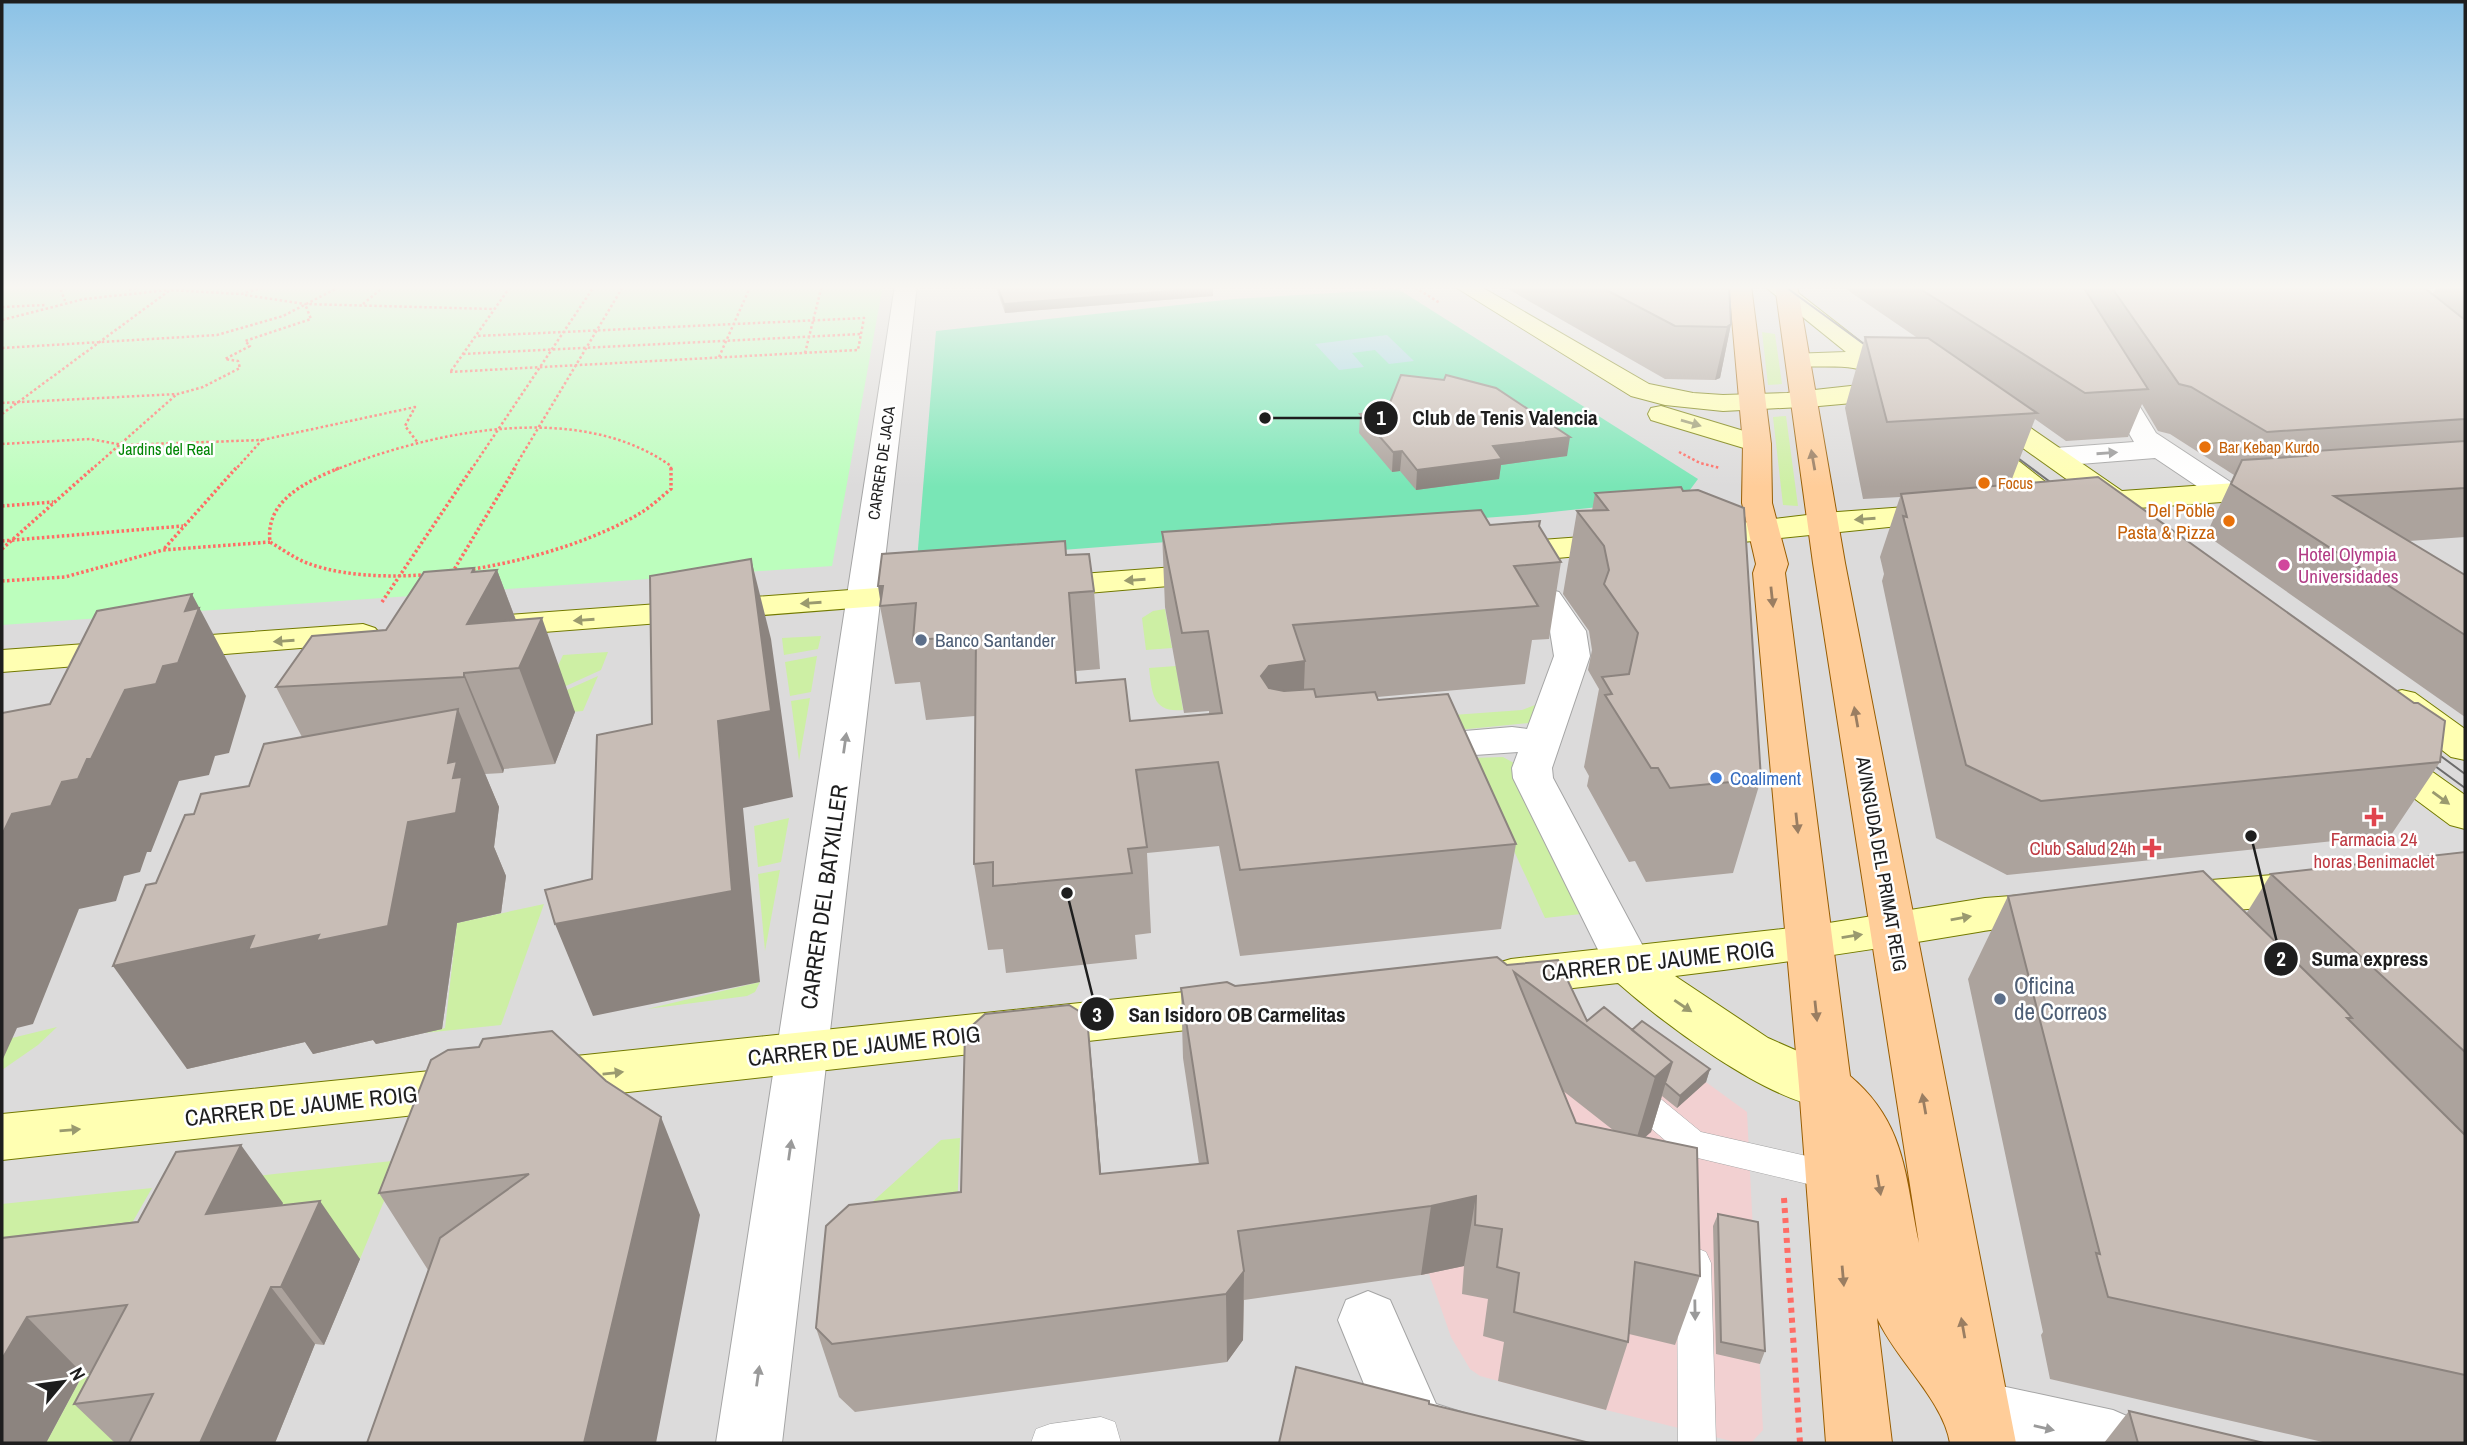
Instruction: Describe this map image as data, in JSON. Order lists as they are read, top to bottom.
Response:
{
  "streets": {
    "main road": ["AVINGUDA DEL PRIMAT REIG"],
    "street": ["CARRER DE JACA", "CARRER DEL BATXILLER", "CARRER DE JAUME ROIG"]
  },
  "crossings": [
    ["CARRER DE JACA", "CARRER DEL BATXILLER"],
    ["AVINGUDA DEL PRIMAT REIG", "CARRER DE JAUME ROIG"],
    ["CARRER DEL BATXILLER", "CARRER DE JAUME ROIG"]
  ],
  "one_way": ["CARRER DEL BATXILLER", "CARRER DE JAUME ROIG"],
  "parks": ["Jardins del Real"],
  "places": {
    "other": [
      "Club de Tenis Valencia",
      "Bar Kebap Kurdo",
      "Focus",
      "Del Poble Pasta & Pizza",
      "Hotel Olympia Universidades",
      "Banco Santander",
      "Coaliment",
      "Suma express",
      "San Isidoro OB Carmelitas",
      "Oficina de Correos"
    ],
    "health": ["Farmacia 24 horas Benimaclet", "Club Salud 24h"]
  },
  "north": "top right"
}
